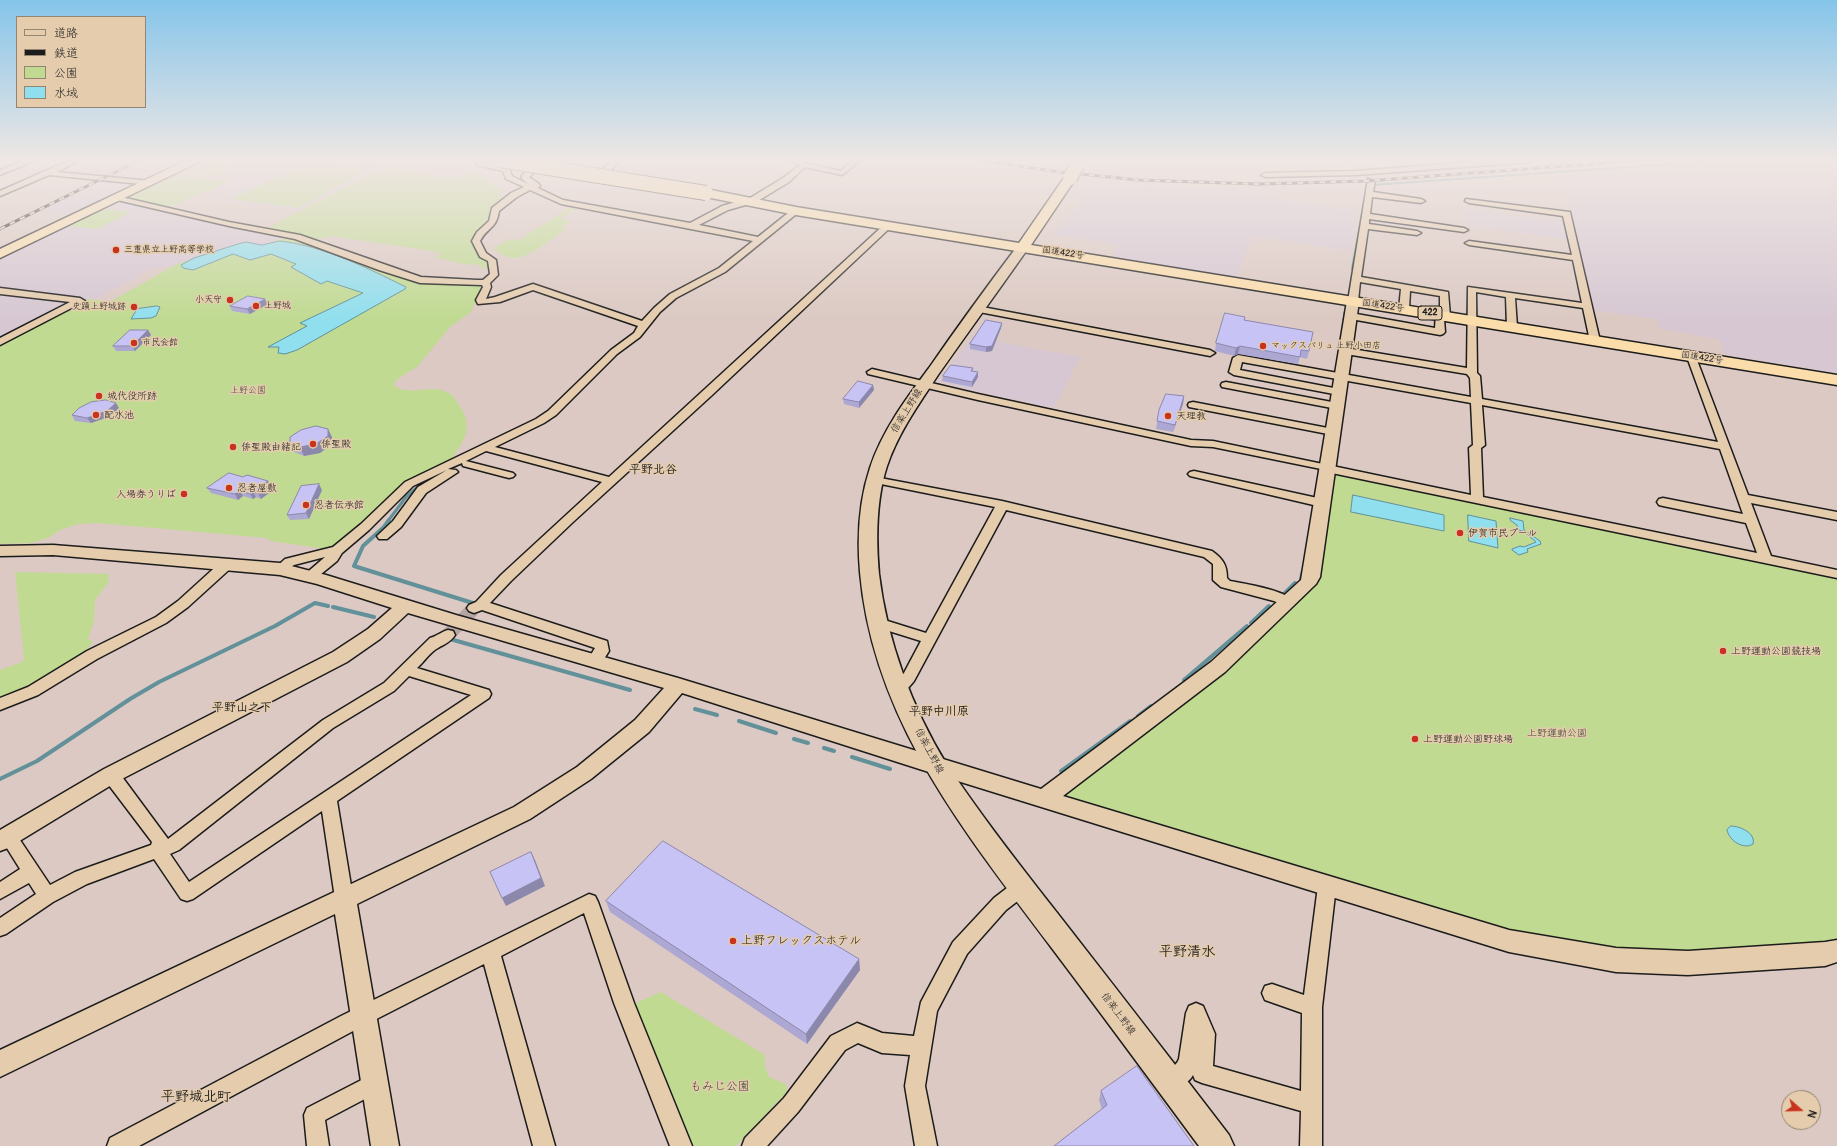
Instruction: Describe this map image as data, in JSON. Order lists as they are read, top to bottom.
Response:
{
  "streets": {
    "highway": ["国道422号", "422"],
    "main road": ["信楽上野線"]
  },
  "crossings": [
    ["国道422号", "信楽上野線"]
  ],
  "districts": [
    "平野北谷",
    "平野山之下",
    "平野中川原",
    "平野清水",
    "平野城北町"
  ],
  "parks": ["上野公園", "上野運動公園", "もみじ公園"],
  "places": [
    "三重県立上野高等学校",
    "小天守",
    "上野城",
    "史蹟上野城跡",
    "市民会館",
    "マックスバリュ 上野小田店",
    "城代役所跡",
    "配水池",
    "天理教",
    "俳聖殿",
    "俳聖殿由緒記",
    "忍者屋敷",
    "入場券うりば",
    "忍者伝承館",
    "伊賀市民プール",
    "上野運動公園競技場",
    "上野運動公園野球場",
    "上野フレックスホテル"
  ],
  "legend": [
    "道路",
    "鉄道",
    "公園",
    "水域"
  ],
  "north": "right"
}
